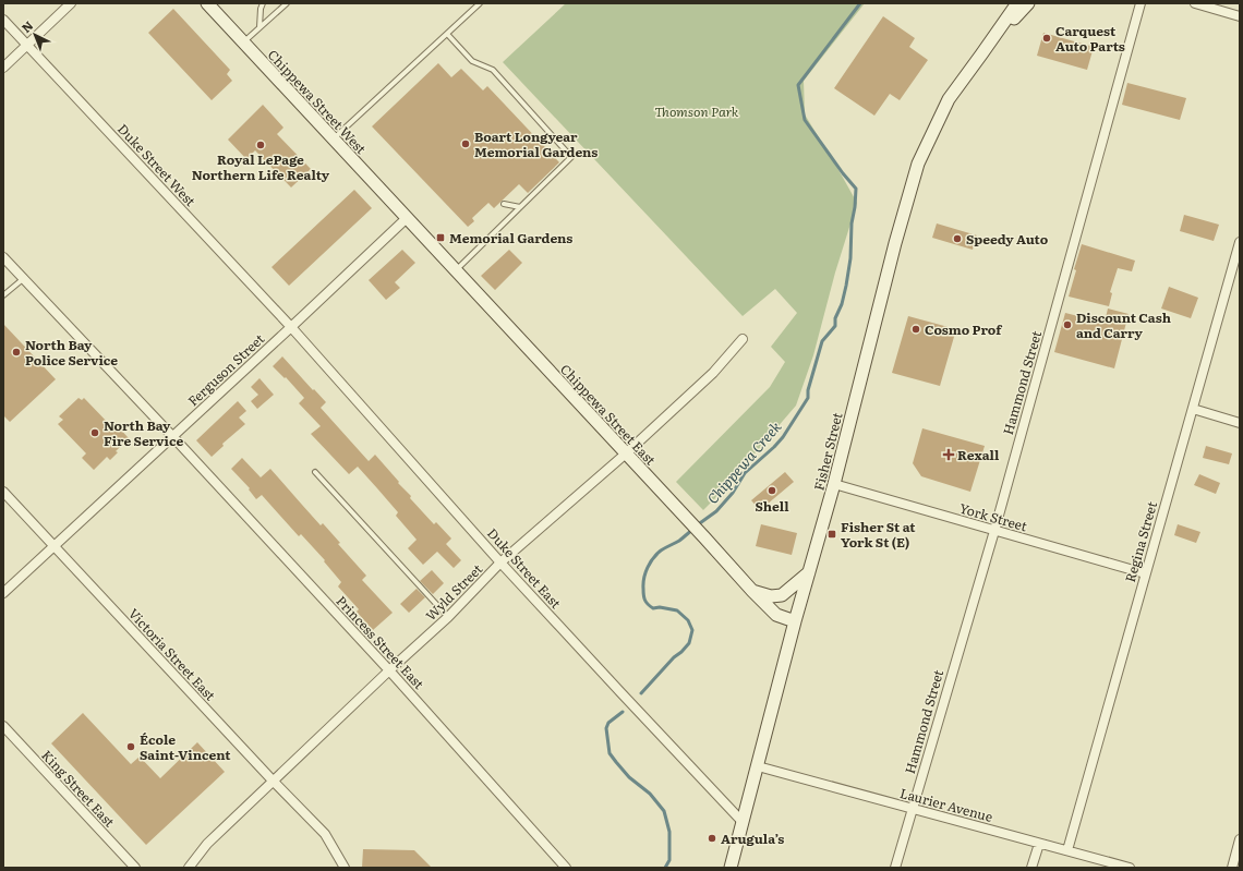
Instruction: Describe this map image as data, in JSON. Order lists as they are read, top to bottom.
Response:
{
  "streets": {
    "main road": ["Chippewa Street West", "Chippewa Street East", "Fisher Street"],
    "street": [
      "Duke Street West",
      "Ferguson Street",
      "Hammond Street",
      "York Street",
      "Regina Street",
      "Duke Street East",
      "Wyld Street",
      "Princess Street East",
      "Victoria Street East",
      "King Street East",
      "Laurier Avenue"
    ]
  },
  "crossings": [
    ["Chippewa Street West", "Ferguson Street"],
    ["Chippewa Street West", "Chippewa Street East"],
    ["Duke Street West", "Ferguson Street"],
    ["Duke Street West", "Duke Street East"],
    ["Ferguson Street", "Chippewa Street East"],
    ["Ferguson Street", "Duke Street East"],
    ["Ferguson Street", "Princess Street East"],
    ["Ferguson Street", "Victoria Street East"],
    ["Hammond Street", "York Street"],
    ["Hammond Street", "Laurier Avenue"],
    ["Chippewa Street East", "Fisher Street"],
    ["Chippewa Street East", "Wyld Street"],
    ["Fisher Street", "York Street"],
    ["Fisher Street", "Duke Street East"],
    ["Fisher Street", "Laurier Avenue"],
    ["York Street", "Regina Street"],
    ["Regina Street", "Laurier Avenue"],
    ["Duke Street East", "Wyld Street"],
    ["Wyld Street", "Princess Street East"],
    ["Wyld Street", "Victoria Street East"]
  ],
  "water": ["Chippewa Creek"],
  "parks": ["Thomson Park"],
  "places": {
    "other": [
      "Carquest Auto Parts",
      "Boart Longyear Memorial Gardens",
      "Royal LePage Northern Life Realty",
      "Speedy Auto",
      "Discount Cash and Carry",
      "Cosmo Prof",
      "North Bay Police Service",
      "North Bay Fire Service",
      "Shell",
      "École Saint-Vincent",
      "Arugula’s"
    ],
    "transit": ["Memorial Gardens", "Fisher St at York St (E)"],
    "health": ["Rexall"]
  },
  "north": "top left"
}
